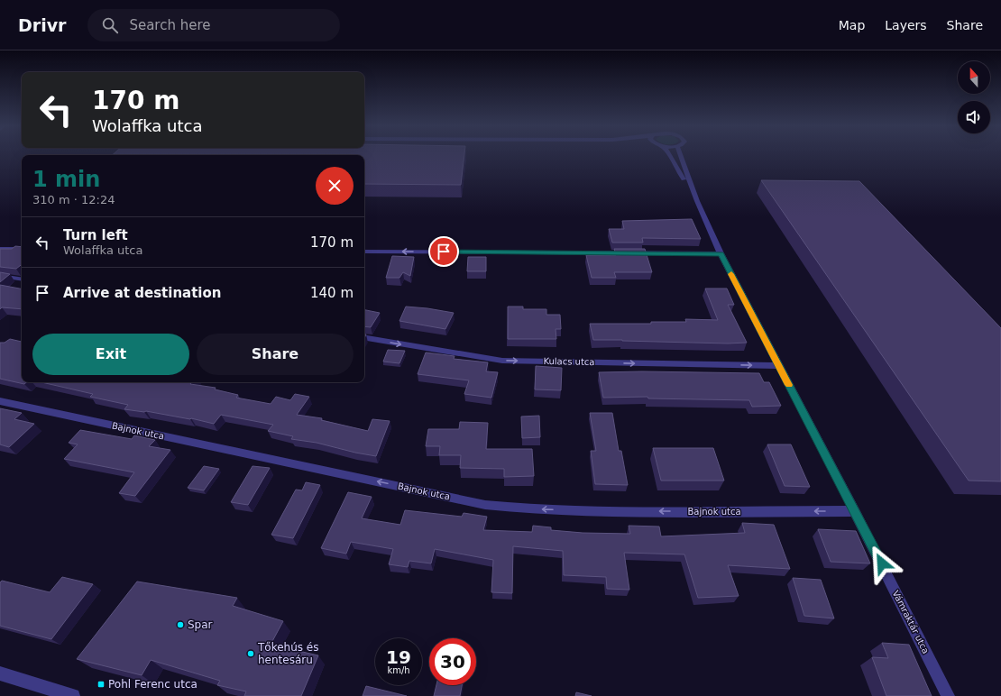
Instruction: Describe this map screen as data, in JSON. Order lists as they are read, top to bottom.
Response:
{
  "streets": {
    "street": ["Kulacs utca", "Bajnok utca", "Vámraktár utca"]
  },
  "crossings": [
    ["Kulacs utca", "Vámraktár utca"],
    ["Bajnok utca", "Vámraktár utca"]
  ],
  "one_way": ["Kulacs utca", "Bajnok utca"],
  "places": {
    "other": ["Spar", "Tőkehús és hentesáru"],
    "transit": ["Pohl Ferenc utca"]
  },
  "north": "top",
  "page": {
    "header": "Drivr",
    "search": "Search here",
    "nav": ["Map", "Layers", "Share"],
    "turn": ["170 m", "Wolaffka utca"],
    "heading": ["1 min", "310 m · 12:24"],
    "list": [
      {
        "name": "Turn left",
        "note": "Wolaffka utca",
        "value": "170 m"
      },
      {
        "name": "Arrive at destination",
        "value": "140 m"
      }
    ],
    "buttons": ["Exit", "Share"],
    "speed": "19 km/h",
    "limit": "30"
  }
}
